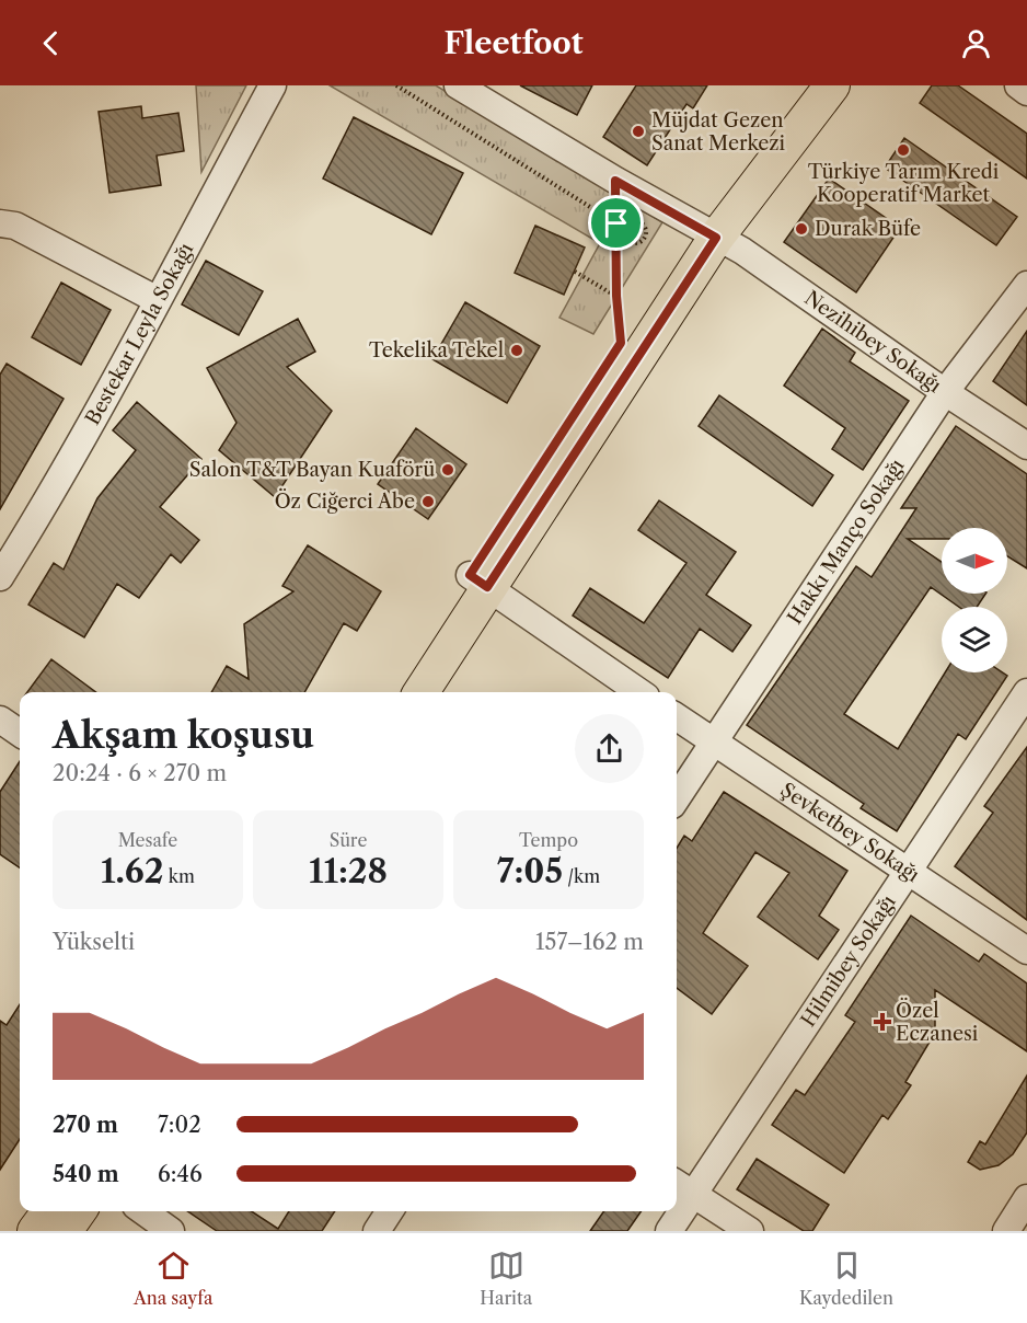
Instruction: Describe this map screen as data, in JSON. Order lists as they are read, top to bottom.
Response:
{
  "streets": {
    "street": [
      "Bestekar Leyla Sokağı",
      "Nezihibey Sokağı",
      "Hakkı Manço Sokağı",
      "Şevketbey Sokağı",
      "Hilmibey Sokağı"
    ]
  },
  "crossings": [
    ["Nezihibey Sokağı", "Hakkı Manço Sokağı"],
    ["Hakkı Manço Sokağı", "Şevketbey Sokağı"],
    ["Şevketbey Sokağı", "Hilmibey Sokağı"]
  ],
  "places": {
    "other": [
      "Müjdat Gezen Sanat Merkezi",
      "Türkiye Tarım Kredi Kooperatif Market",
      "Durak Büfe",
      "Tekelika Tekel",
      "Salon T&T Bayan Kuaförü",
      "Öz Ciğerci Abe"
    ],
    "health": ["Özel Eczanesi"]
  },
  "north": "right",
  "page": {
    "header": "Fleetfoot",
    "heading": ["Akşam koşusu", "20:24 · 6 × 270 m"],
    "stats": [
      ["Mesafe", "1.62 km"],
      ["Süre", "11:28"],
      ["Tempo", "7:05 /km"]
    ],
    "chart": ["Yükselti", "157–162 m"],
    "list": [
      {
        "name": "270 m",
        "note": "7:02"
      },
      {
        "name": "540 m",
        "note": "6:46"
      }
    ],
    "tabs": ["Ana sayfa", "Harita", "Kaydedilen"]
  }
}
